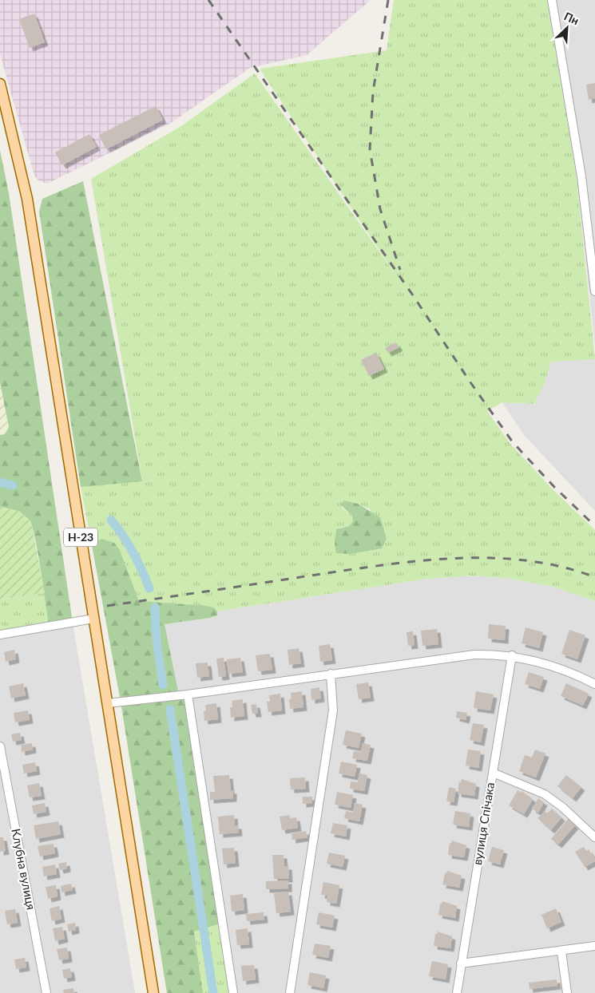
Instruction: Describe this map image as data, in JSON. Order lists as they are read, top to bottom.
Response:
{
  "streets": {
    "main road": ["Н-23"],
    "street": ["вулиця Спічака", "Клубна вулиця"]
  },
  "north": "top right"
}
